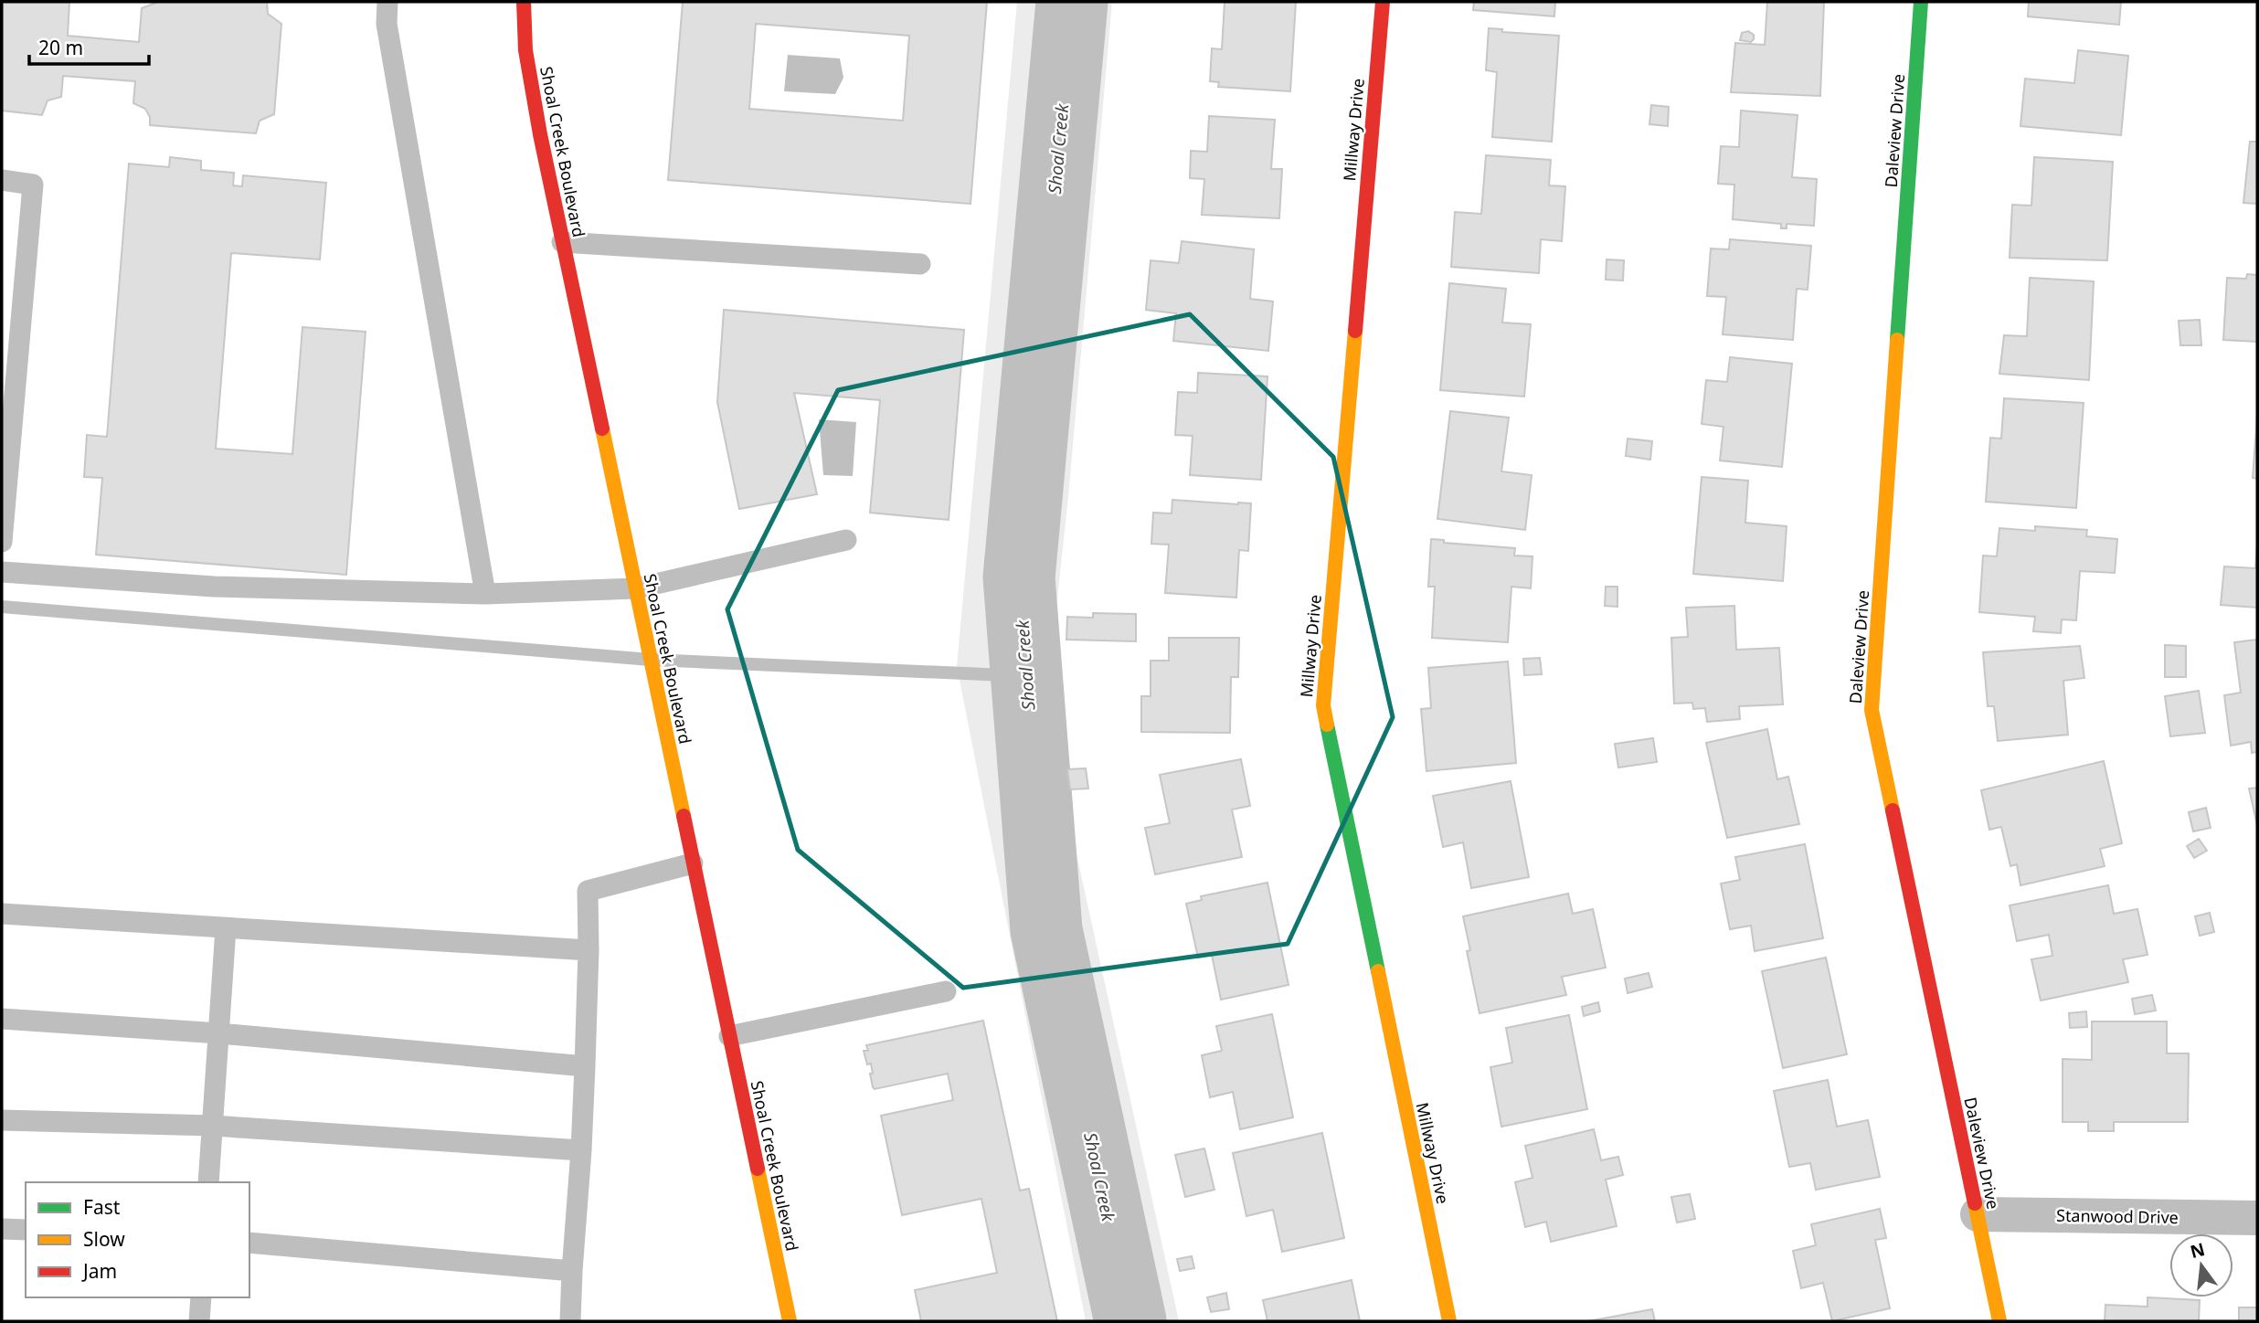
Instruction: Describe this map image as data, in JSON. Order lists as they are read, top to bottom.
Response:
{
  "streets": {
    "street": [
      "Millway Drive",
      "Daleview Drive",
      "Shoal Creek Boulevard",
      "Stanwood Drive"
    ]
  },
  "crossings": [
    ["Daleview Drive", "Stanwood Drive"]
  ],
  "water": ["Shoal Creek"],
  "legend": ["Fast", "Slow", "Jam"],
  "scale_bar": "20 m",
  "north": "top"
}
